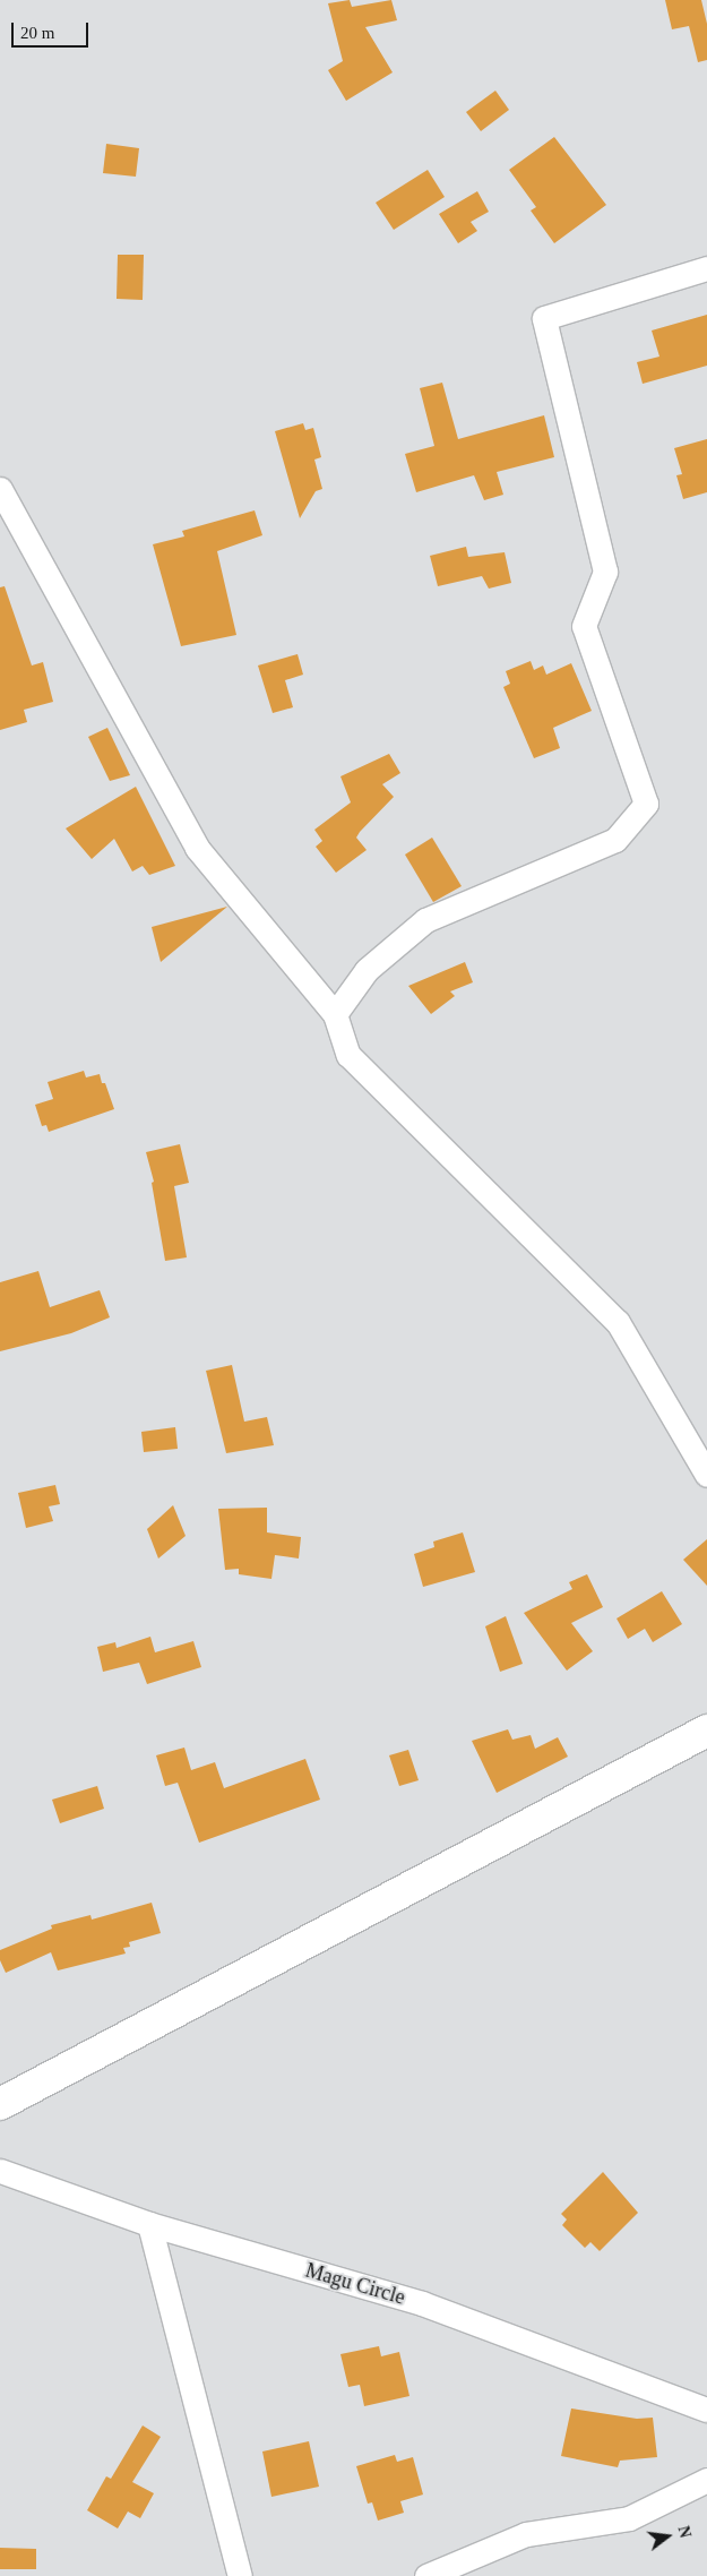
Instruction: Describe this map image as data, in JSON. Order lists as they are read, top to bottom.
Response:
{
  "streets": {
    "street": ["Magu Circle"]
  },
  "scale_bar": "20 m",
  "north": "right"
}
